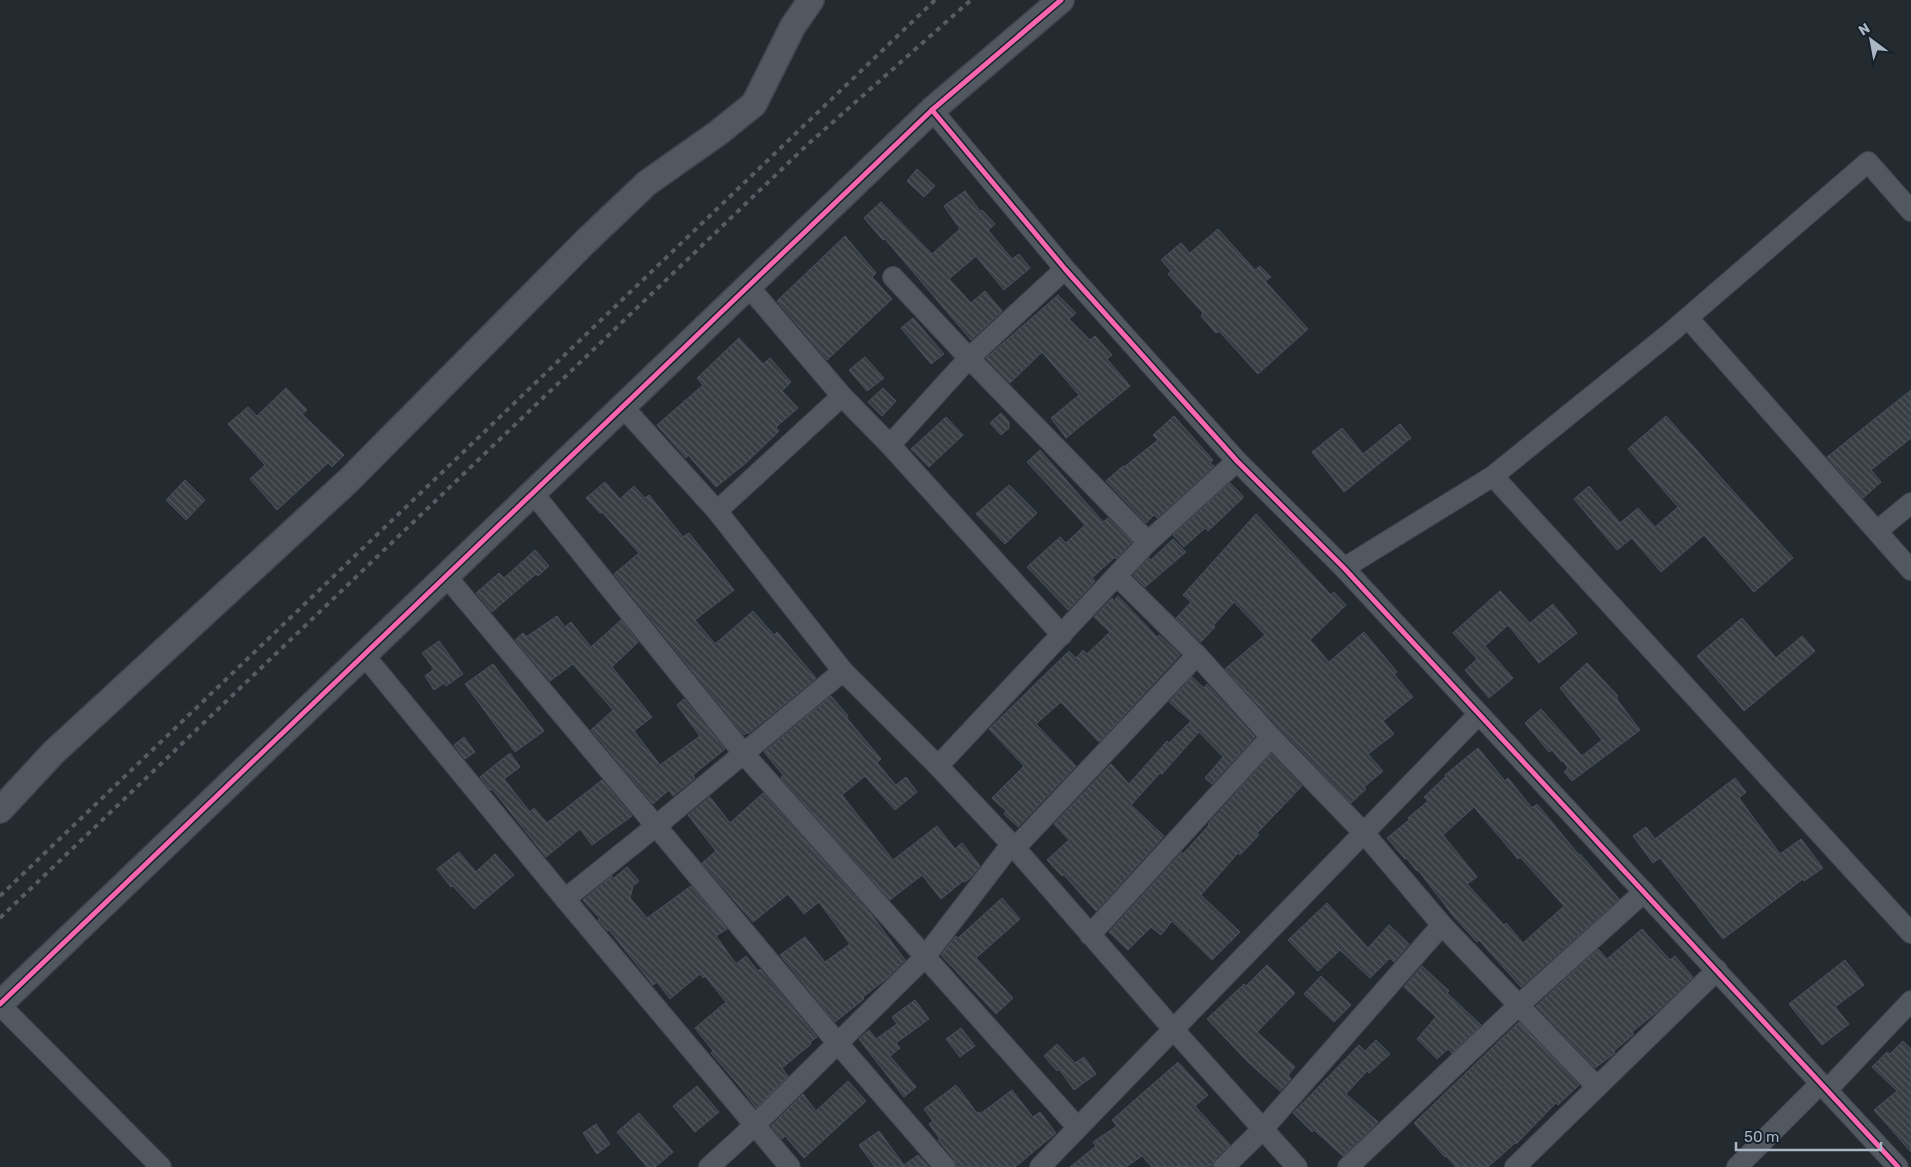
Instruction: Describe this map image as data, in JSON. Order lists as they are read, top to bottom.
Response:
{
  "scale_bar": "50 m",
  "north": "top left"
}
